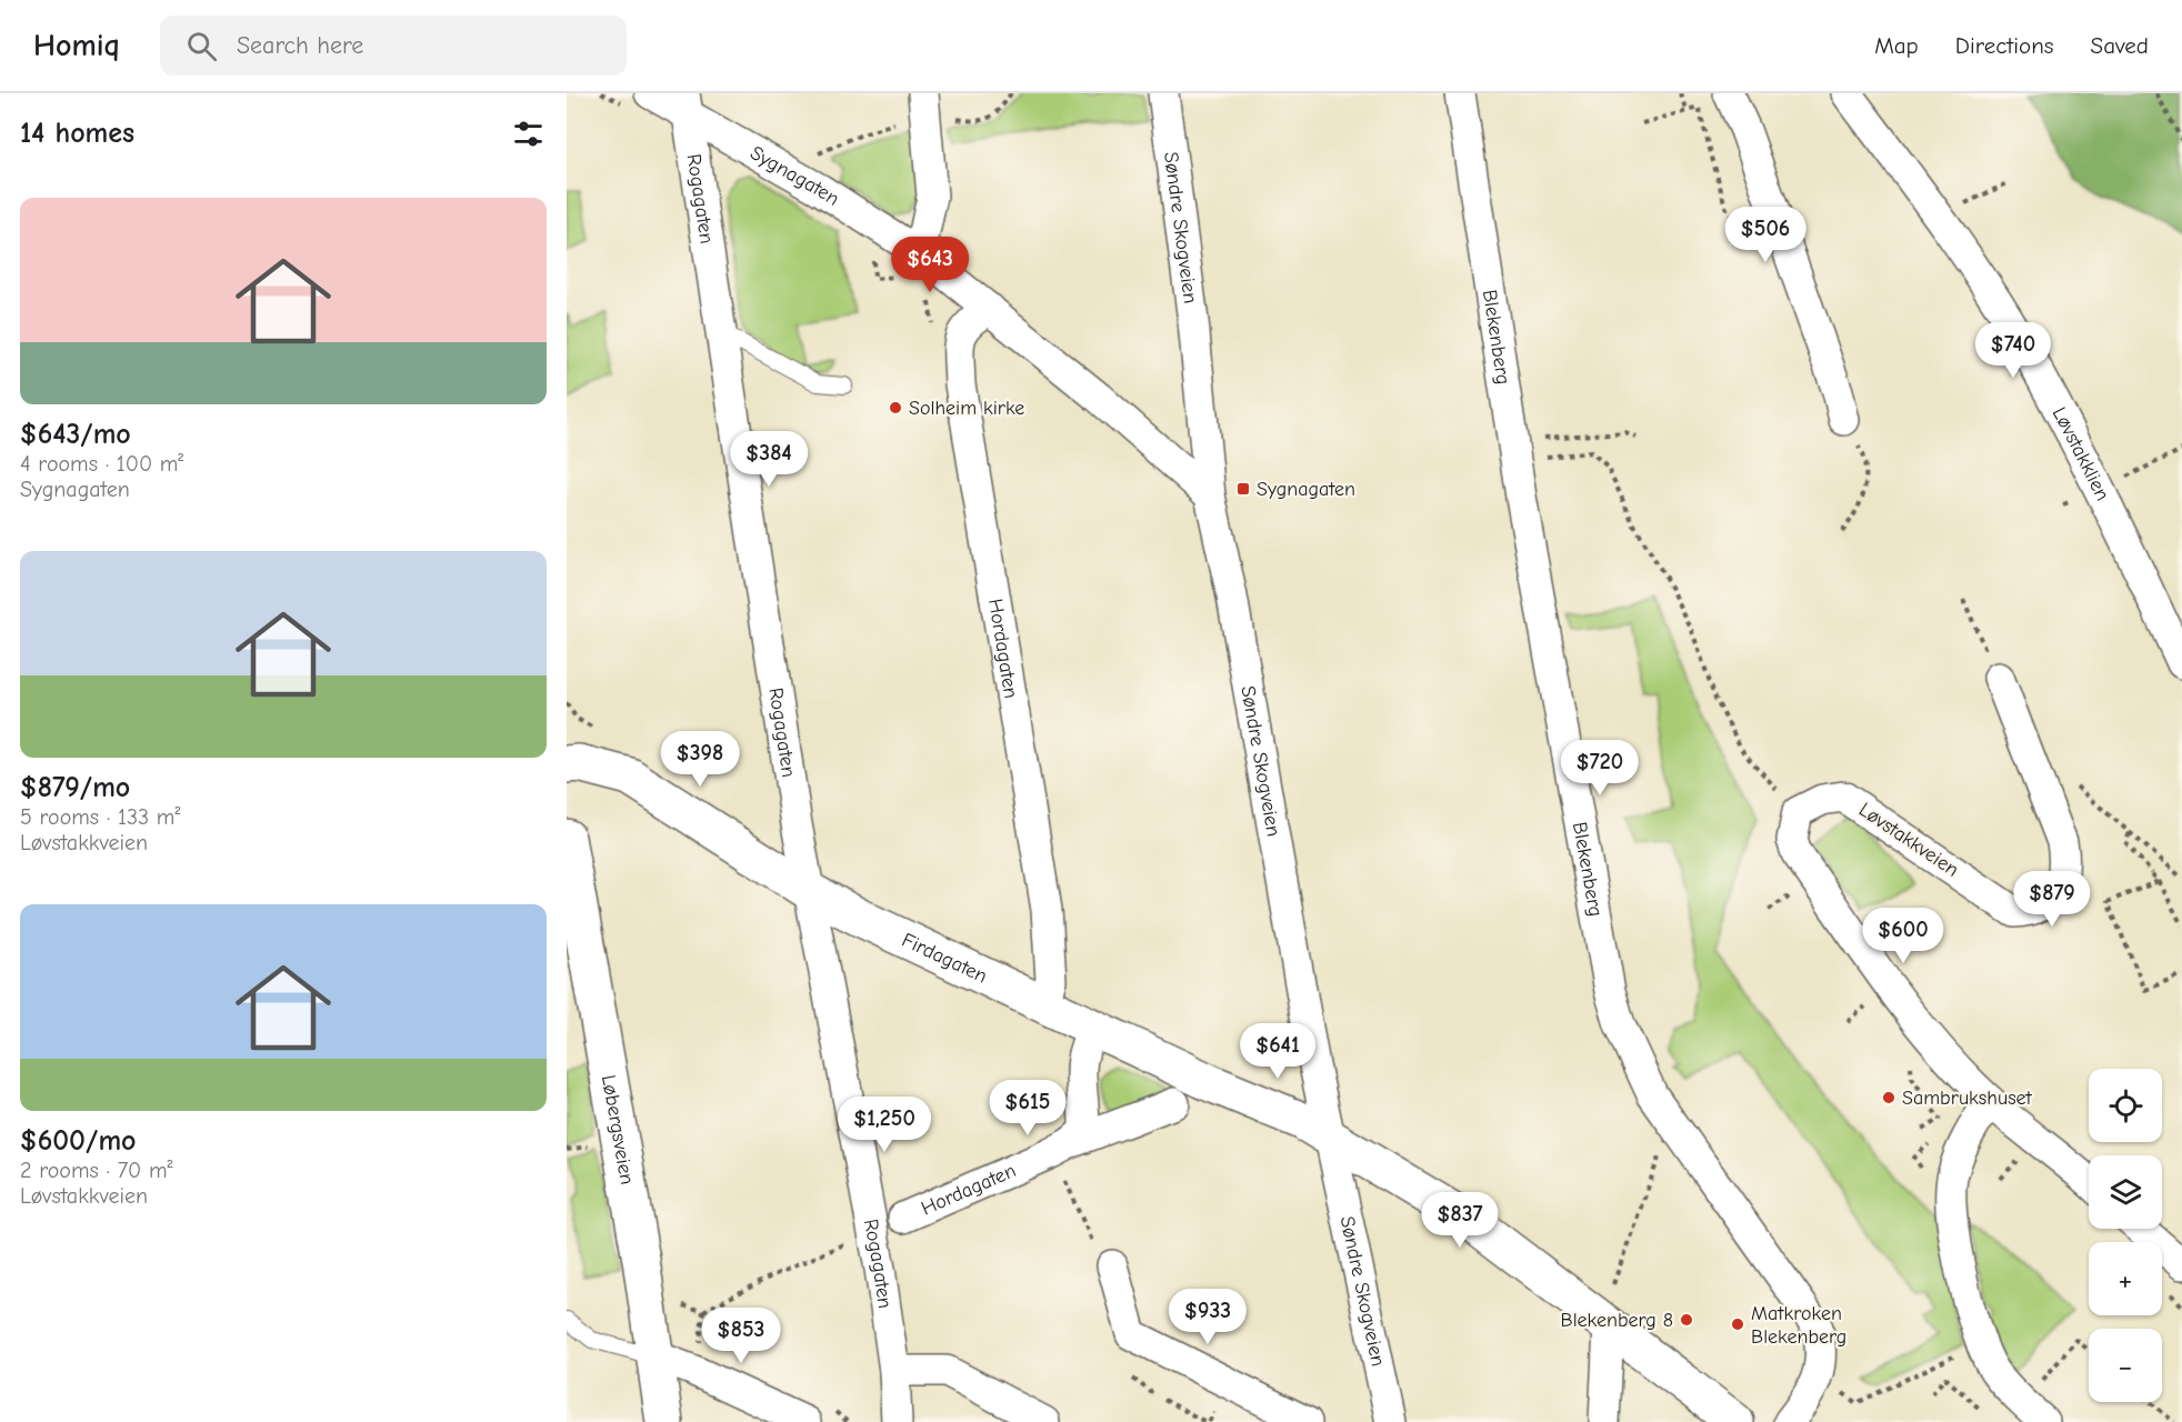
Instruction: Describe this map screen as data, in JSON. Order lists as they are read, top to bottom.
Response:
{
  "streets": {
    "street": [
      "Sygnagaten",
      "Rogagaten",
      "Søndre Skogveien",
      "Blekenberg",
      "Løvstakklien",
      "Hordagaten",
      "Løvstakkveien",
      "Firdagaten",
      "Løbergsveien"
    ]
  },
  "crossings": [
    ["Sygnagaten", "Rogagaten"],
    ["Sygnagaten", "Søndre Skogveien"],
    ["Sygnagaten", "Hordagaten"],
    ["Rogagaten", "Firdagaten"],
    ["Søndre Skogveien", "Firdagaten"],
    ["Hordagaten", "Firdagaten"]
  ],
  "places": {
    "other": [
      "Solheim kirke",
      "Sambrukshuset",
      "Blekenberg 8",
      "Matkroken Blekenberg"
    ],
    "transit": ["Sygnagaten"]
  },
  "page": {
    "header": "Homiq",
    "search": "Search here",
    "nav": ["Map", "Directions", "Saved"],
    "heading": "14 homes",
    "list": [
      {
        "name": "$643/mo",
        "note": "4 rooms · 100 m² · Sygnagaten"
      },
      {
        "name": "$879/mo",
        "note": "5 rooms · 133 m² · Løvstakkveien"
      },
      {
        "name": "$600/mo",
        "note": "2 rooms · 70 m² · Løvstakkveien"
      }
    ],
    "price": [
      "$506",
      "$643",
      "$740",
      "$384",
      "$398",
      "$720",
      "$879",
      "$600",
      "$641",
      "$615",
      "$1,250",
      "$837",
      "$933",
      "$853"
    ],
    "map_buttons": ["+", "−"]
  }
}
